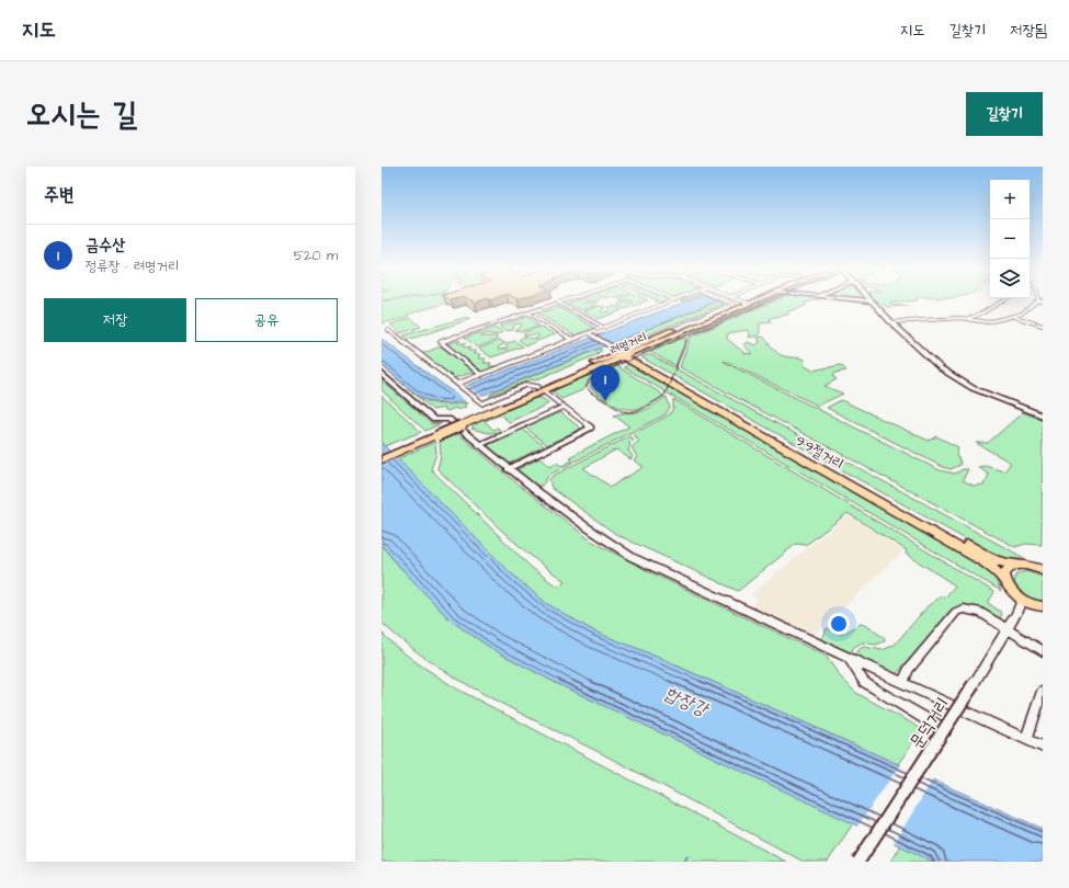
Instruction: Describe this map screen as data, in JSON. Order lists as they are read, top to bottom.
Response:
{
  "streets": {
    "highway": ["려명거리", "9·9절거리"],
    "street": ["문덕거리"]
  },
  "crossings": [
    ["려명거리", "9·9절거리"],
    ["9·9절거리", "문덕거리"]
  ],
  "water": ["합장강"],
  "page": {
    "header": "지도",
    "nav": ["지도", "길찾기", "저장됨"],
    "buttons": [
      "길찾기",
      ["저장", "공유"]
    ],
    "title": "오시는 길",
    "heading": "주변",
    "map_buttons": ["+", "−"],
    "list": [
      {
        "mark": "1",
        "name": "금수산",
        "note": "정류장 · 려명거리",
        "value": "520 m"
      }
    ],
    "pins": "1"
  }
}
